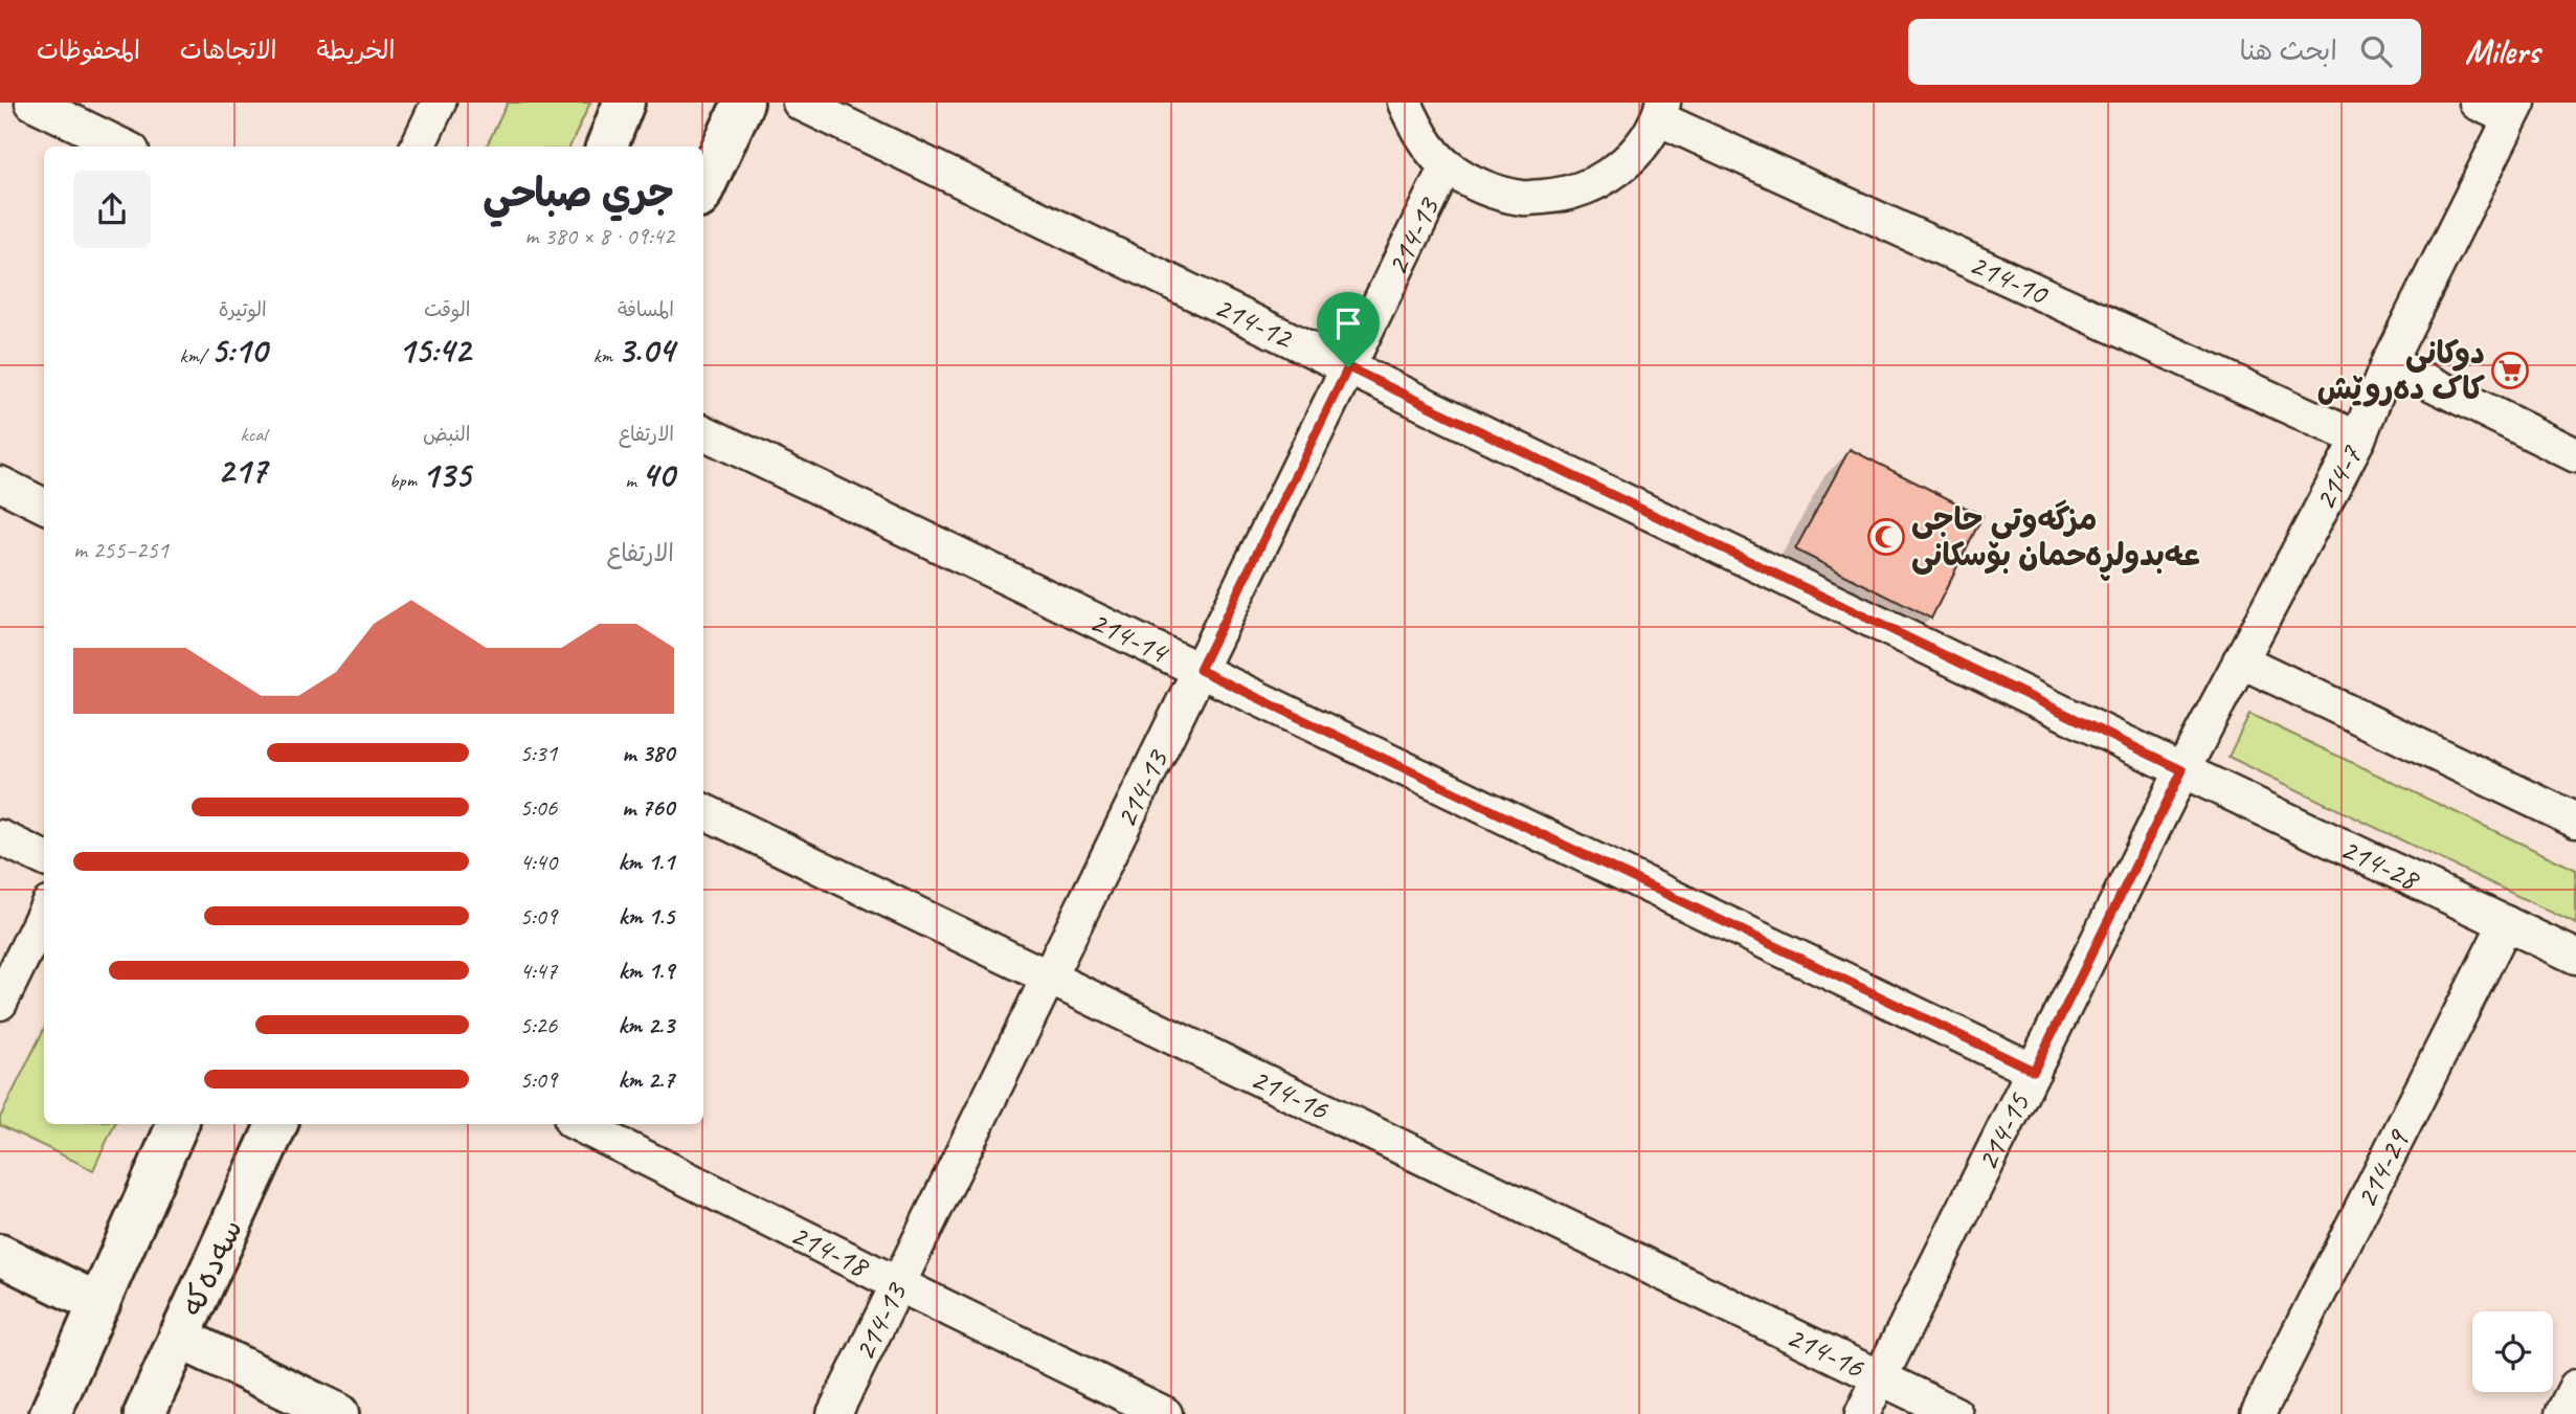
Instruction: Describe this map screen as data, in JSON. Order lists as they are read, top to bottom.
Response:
{
  "streets": {
    "main road": ["سەدەکە"],
    "street": [
      "214-13",
      "214-10",
      "214-12",
      "214-7",
      "214-14",
      "214-28",
      "214-16",
      "214-15",
      "214-29",
      "214-18"
    ]
  },
  "crossings": [
    ["214-13", "214-12"],
    ["214-13", "214-14"],
    ["214-13", "214-16"],
    ["214-13", "214-18"],
    ["214-10", "214-7"],
    ["214-12", "214-7"],
    ["214-12", "214-28"],
    ["214-12", "214-15"],
    ["214-7", "214-28"],
    ["214-7", "214-15"],
    ["214-14", "214-15"],
    ["214-28", "214-15"],
    ["214-28", "214-29"],
    ["214-16", "214-15"]
  ],
  "places": {
    "supermarket": ["دوکانی کاک دەروێش"],
    "mosque": ["مزگەوتی حاجی عەبدولڕەحمان بۆسکانی"]
  },
  "page": {
    "header": "Milers",
    "search": "ابحث هنا",
    "nav": ["الخريطة", "الاتجاهات", "المحفوظات"],
    "heading": ["جري صباحي", "09:42 · 8 × 380 m"],
    "stats": [
      ["المسافة", "3.04 km"],
      ["الوقت", "15:42"],
      ["الوتيرة", "5:10 /km"],
      ["الارتفاع", "40 m"],
      ["النبض", "135 bpm"],
      ["kcal", "217"]
    ],
    "chart": ["الارتفاع", "251–255 m"],
    "list": [
      {
        "name": "380 m",
        "note": "5:31"
      },
      {
        "name": "760 m",
        "note": "5:06"
      },
      {
        "name": "1.1 km",
        "note": "4:40"
      },
      {
        "name": "1.5 km",
        "note": "5:09"
      },
      {
        "name": "1.9 km",
        "note": "4:47"
      },
      {
        "name": "2.3 km",
        "note": "5:26"
      },
      {
        "name": "2.7 km",
        "note": "5:09"
      }
    ]
  }
}
